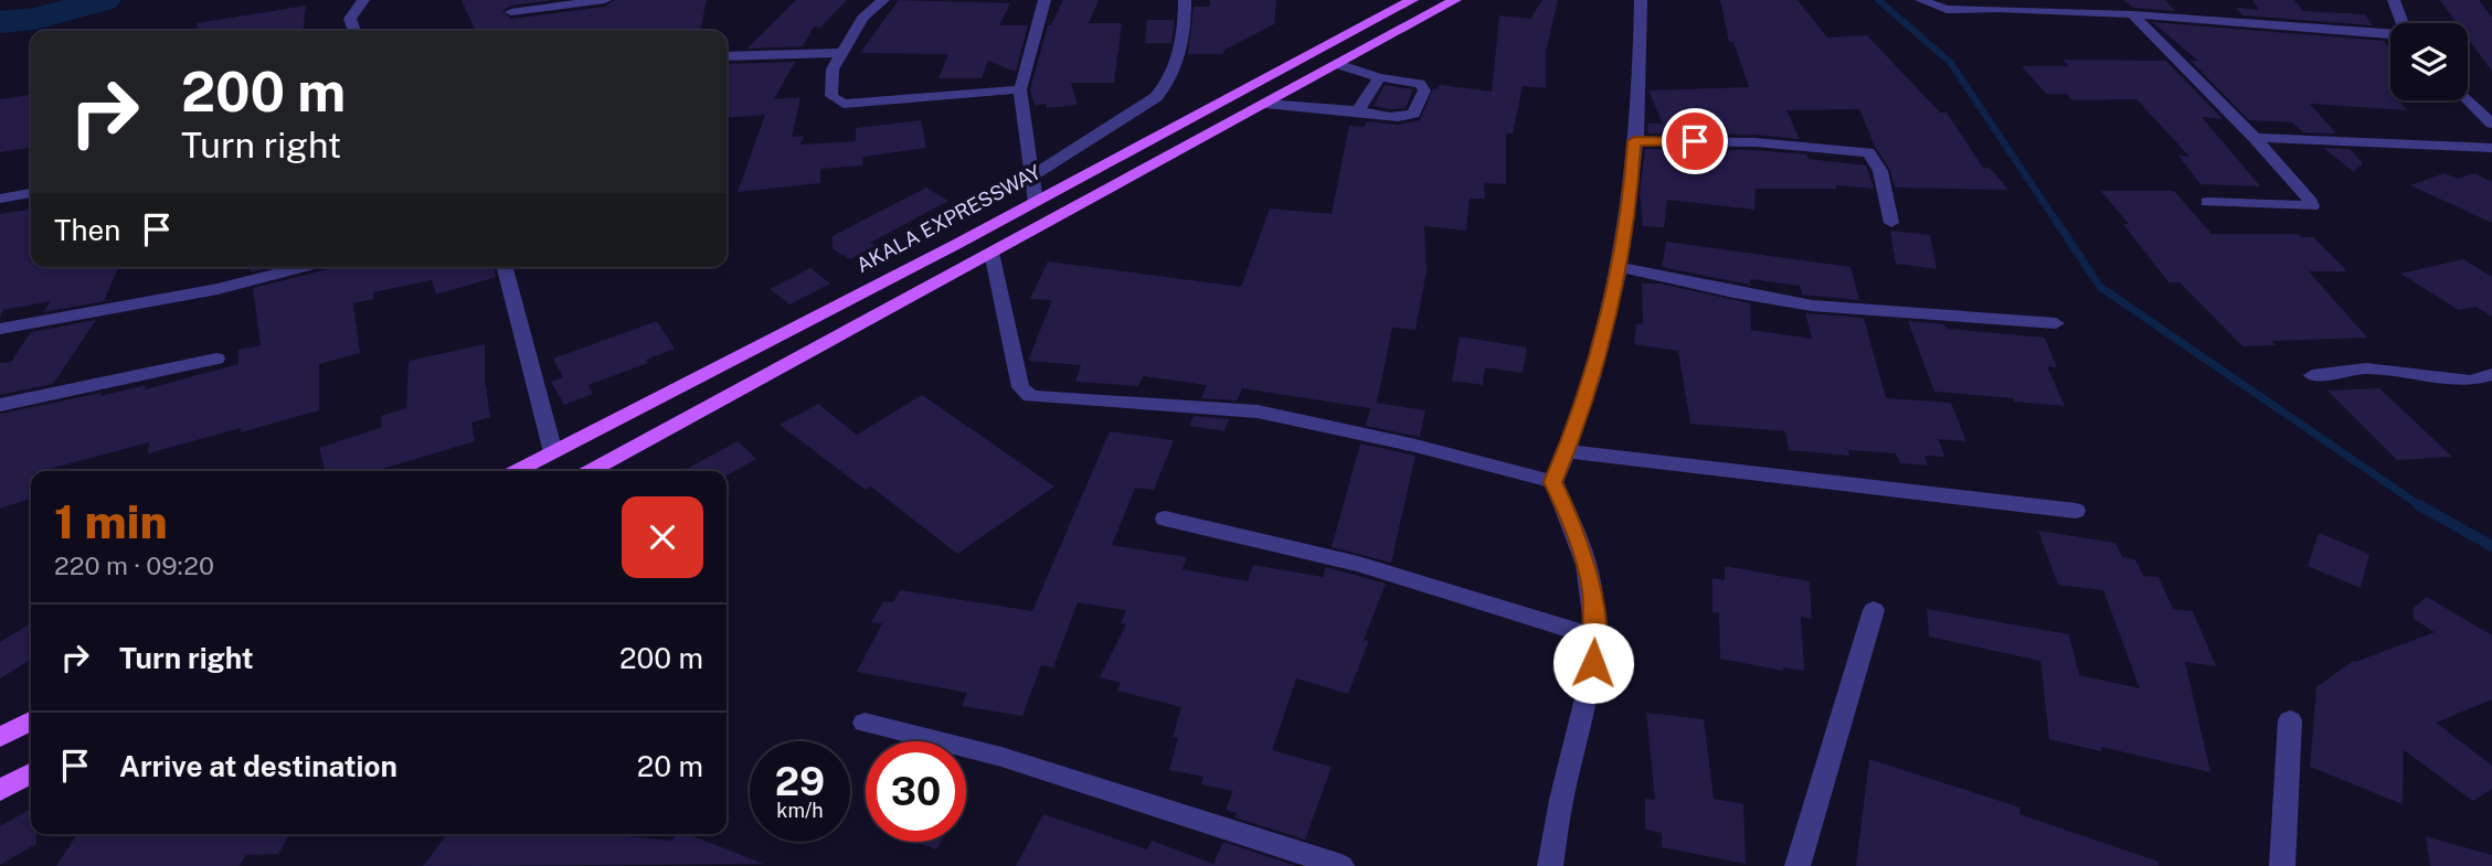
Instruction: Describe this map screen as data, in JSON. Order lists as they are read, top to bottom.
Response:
{
  "streets": {
    "main road": ["AKALA EXPRESSWAY"]
  },
  "page": {
    "turn": ["200 m", "Turn right"],
    "then": "Then",
    "heading": ["1 min", "220 m · 09:20"],
    "list": [
      {
        "name": "Turn right",
        "value": "200 m"
      },
      {
        "name": "Arrive at destination",
        "value": "20 m"
      }
    ],
    "speed": "29 km/h",
    "limit": "30"
  }
}
